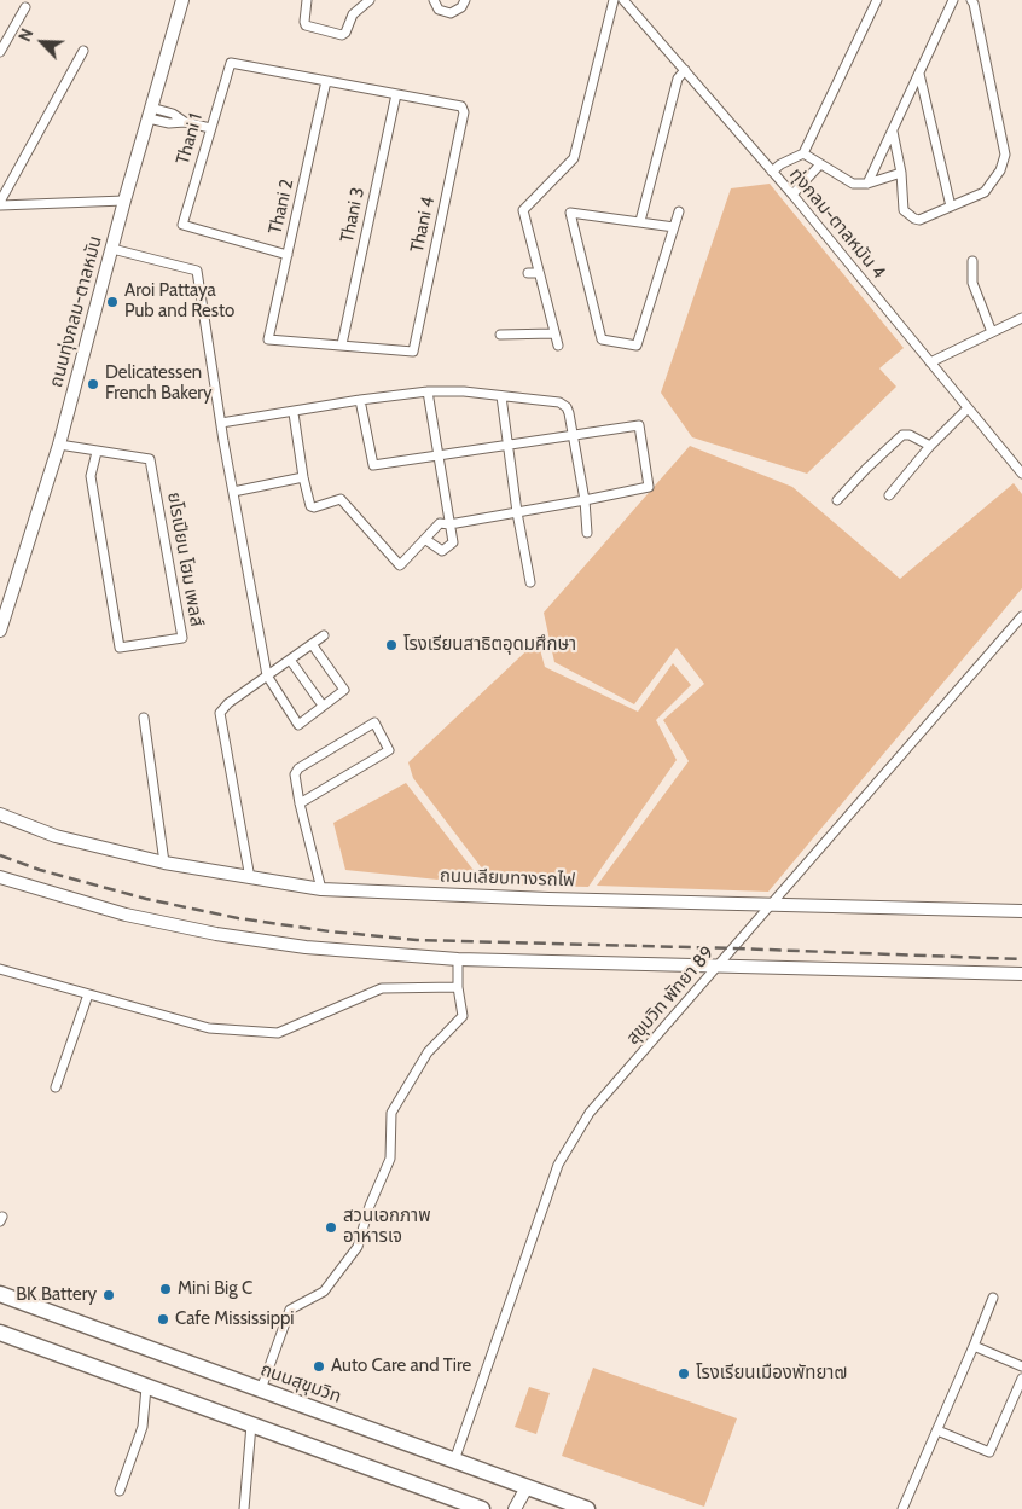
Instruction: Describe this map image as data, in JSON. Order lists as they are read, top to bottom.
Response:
{
  "streets": {
    "highway": ["ถนนสุขุมวิท"],
    "street": [
      "Thani 1",
      "Thani 2",
      "Thani 3",
      "ทุ่งกลม-ตาลหมัน 4",
      "Thani 4",
      "ถนนทุ่งกลม-ตาลหมัน",
      "ยโรเปียน โฮม เพลส์",
      "ถนนเลียบทางรถไฟ",
      "สุขุมวิท พัทยา 89"
    ]
  },
  "crossings": [
    ["Thani 1", "Thani 2"],
    ["Thani 2", "Thani 3"],
    ["Thani 2", "Thani 4"],
    ["Thani 3", "Thani 4"],
    ["ถนนทุ่งกลม-ตาลหมัน", "ยโรเปียน โฮม เพลส์"],
    ["ถนนเลียบทางรถไฟ", "สุขุมวิท พัทยา 89"],
    ["สุขุมวิท พัทยา 89", "ถนนสุขุมวิท"]
  ],
  "places": [
    "Aroi Pattaya Pub and Resto",
    "Delicatessen French Bakery",
    "โรงเรียนสาธิตอุดมศึกษา",
    "สวนเอกภาพ อาหารเจ",
    "Mini Big C",
    "BK Battery",
    "Cafe Mississippi",
    "Auto Care and Tire",
    "โรงเรียนเมืองพัทยา๗"
  ],
  "north": "top left"
}
